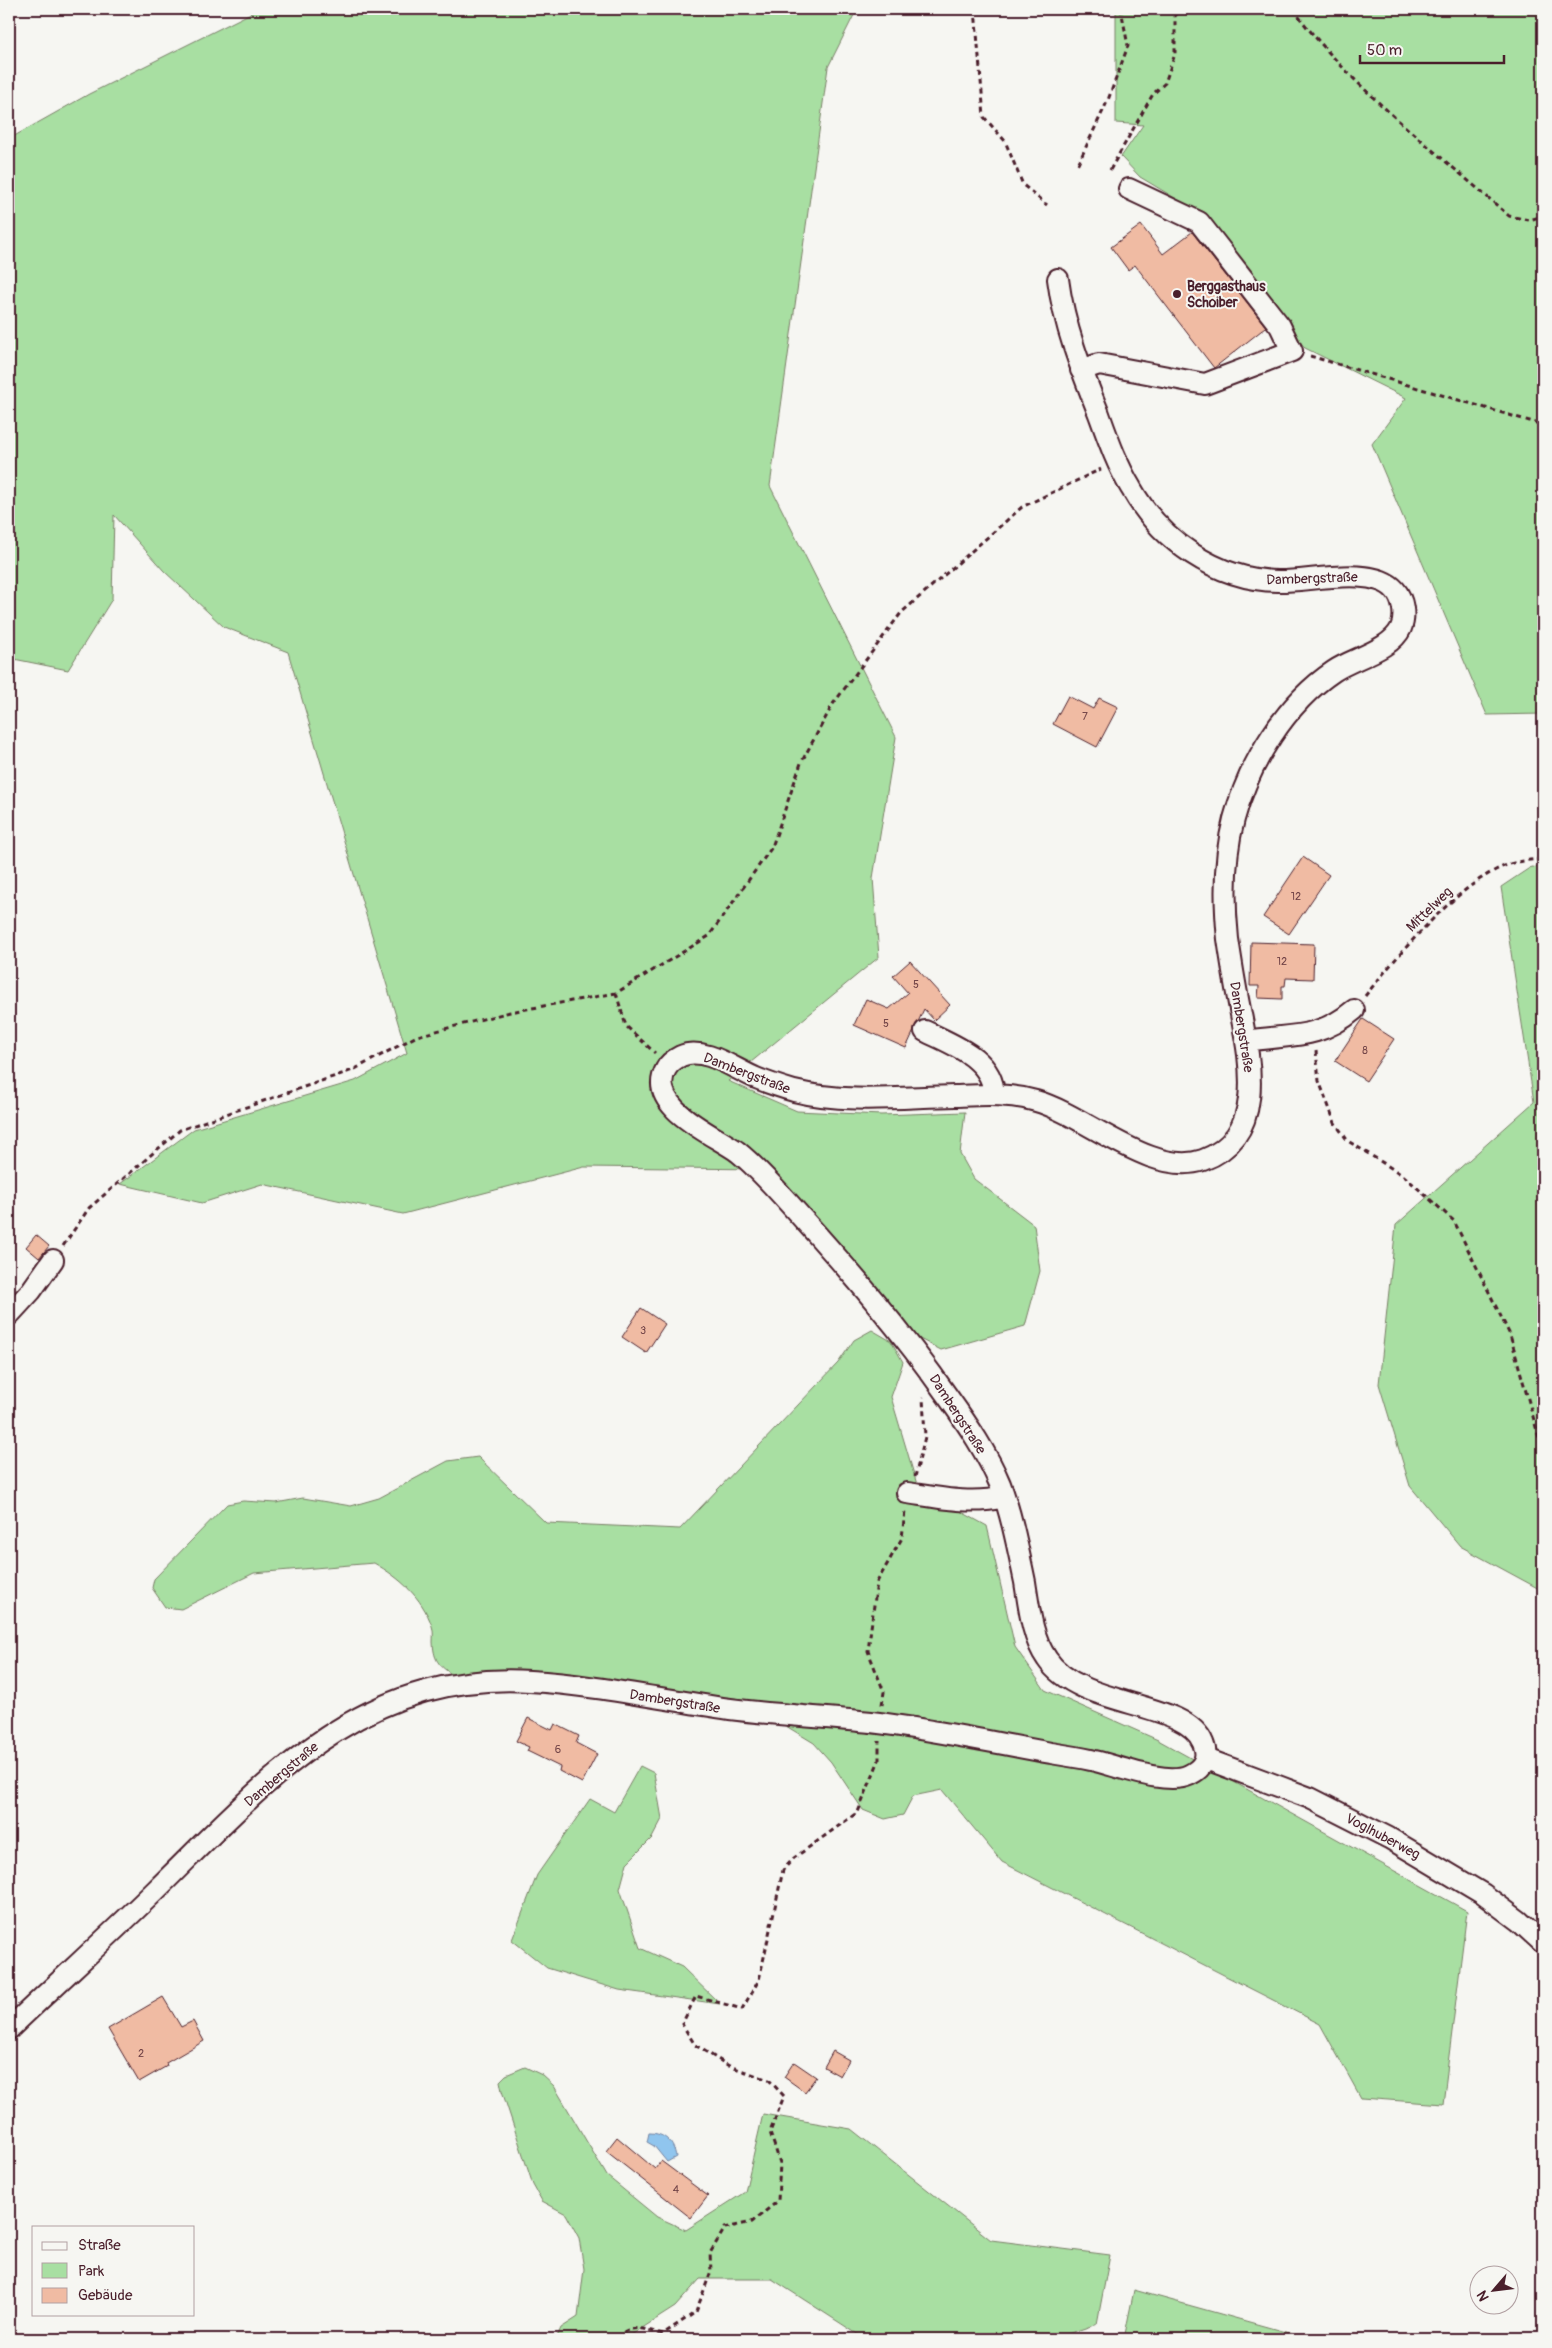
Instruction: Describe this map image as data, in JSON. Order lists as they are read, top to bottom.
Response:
{
  "streets": {
    "street": ["Dambergstraße", "Voglhuberweg"],
    "path": ["Mittelweg"]
  },
  "crossings": [
    ["Dambergstraße", "Voglhuberweg"]
  ],
  "places": ["Berggasthaus Schoiber"],
  "house_numbers": [
    "7",
    "12",
    "12",
    "5",
    "5",
    "8",
    "3",
    "6",
    "2",
    "4"
  ],
  "legend": ["Straße", "Park", "Gebäude"],
  "scale_bar": "50 m",
  "north": "bottom left"
}
